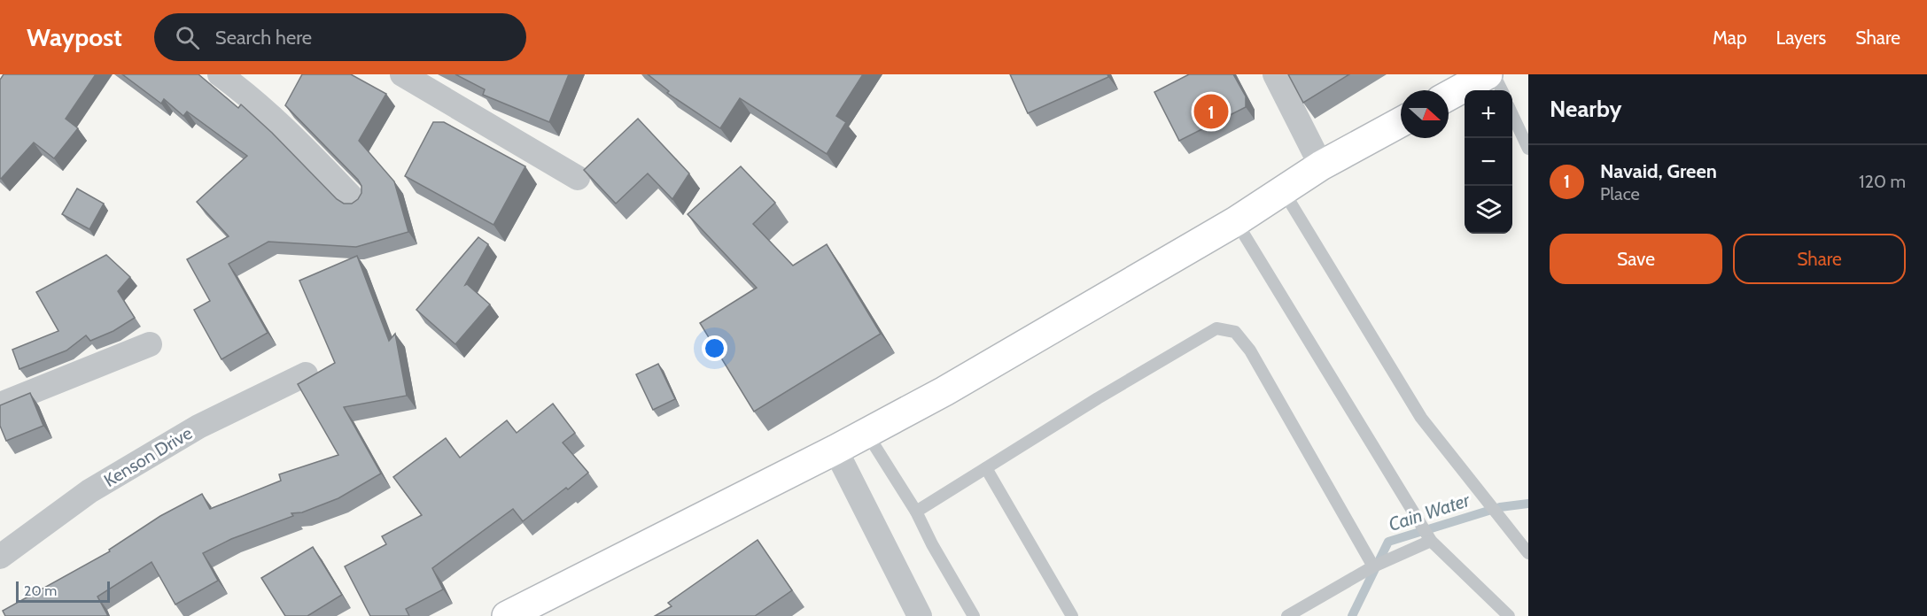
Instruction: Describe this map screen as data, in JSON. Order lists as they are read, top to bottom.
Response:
{
  "streets": {
    "street": ["Kenson Drive"]
  },
  "water": ["Cain Water"],
  "scale_bar": "20 m",
  "north": "right",
  "page": {
    "header": "Waypost",
    "search": "Search here",
    "nav": ["Map", "Layers", "Share"],
    "heading": "Nearby",
    "map_buttons": ["+", "−"],
    "pins": "1",
    "list": [
      {
        "mark": "1",
        "name": "Navaid, Green",
        "note": "Place",
        "value": "120 m"
      }
    ],
    "buttons": ["Save", "Share"],
    "scale": "20 m"
  }
}
